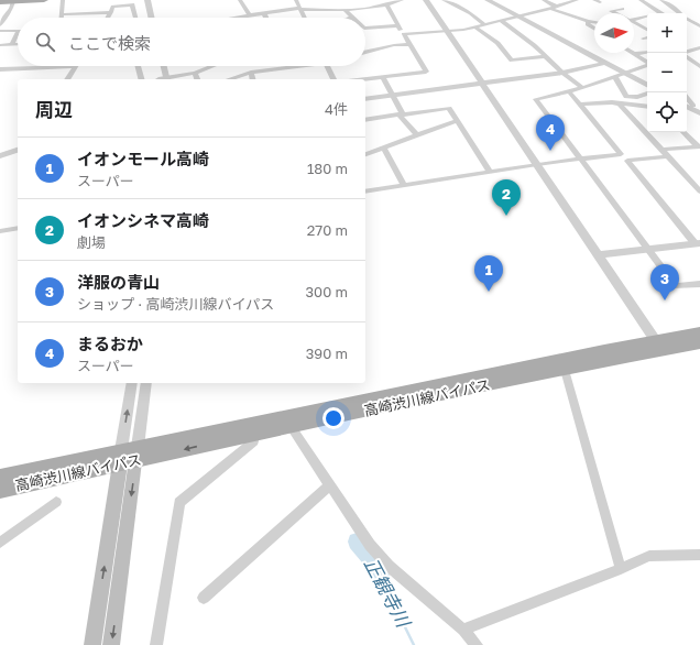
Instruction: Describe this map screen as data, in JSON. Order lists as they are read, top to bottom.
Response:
{
  "streets": {
    "main road": ["高崎渋川線バイパス"]
  },
  "water": ["正観寺川"],
  "north": "right",
  "page": {
    "map_buttons": ["+", "−"],
    "search": "ここで検索",
    "heading": ["周辺", "4件"],
    "pins": [
      "4",
      "2",
      "1",
      "3"
    ],
    "list": [
      {
        "mark": "1",
        "name": "イオンモール高崎",
        "note": "スーパー",
        "value": "180 m"
      },
      {
        "mark": "2",
        "name": "イオンシネマ高崎",
        "note": "劇場",
        "value": "270 m"
      },
      {
        "mark": "3",
        "name": "洋服の青山",
        "note": "ショップ · 高崎渋川線バイパス",
        "value": "300 m"
      },
      {
        "mark": "4",
        "name": "まるおか",
        "note": "スーパー",
        "value": "390 m"
      }
    ]
  }
}
